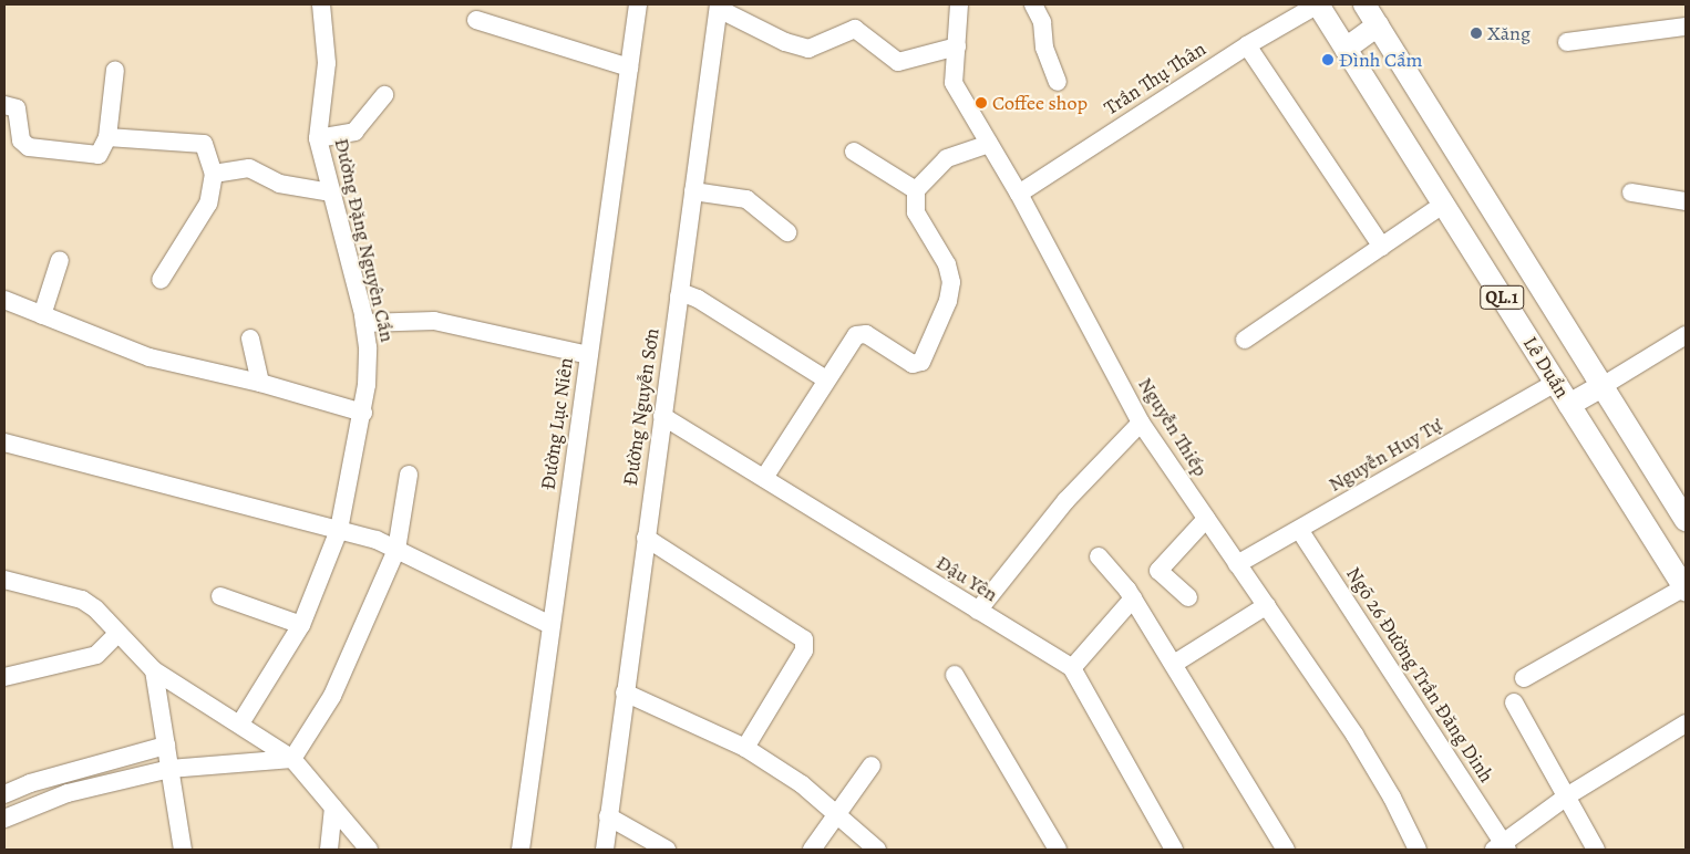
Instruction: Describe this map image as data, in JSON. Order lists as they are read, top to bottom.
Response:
{
  "streets": {
    "main road": ["QL.1", "Lê Duẩn"],
    "street": [
      "Trần Thụ Thân",
      "Đường Đặng Nguyên Cẩn",
      "Đường Nguyễn Sơn",
      "Đường Lục Niên",
      "Nguyễn Thiếp",
      "Nguyễn Huy Tự",
      "Đậu Yên",
      "Ngõ 26 Đường Trần Đăng Dinh"
    ]
  },
  "crossings": [
    ["Trần Thụ Thân", "Lê Duẩn"],
    ["Trần Thụ Thân", "Nguyễn Thiếp"],
    ["Lê Duẩn", "Nguyễn Huy Tự"],
    ["Đường Nguyễn Sơn", "Đậu Yên"],
    ["Nguyễn Thiếp", "Nguyễn Huy Tự"],
    ["Nguyễn Huy Tự", "Ngõ 26 Đường Trần Đăng Dinh"]
  ],
  "places": ["Xăng", "Đình Cẩm", "Coffee shop"]
}
